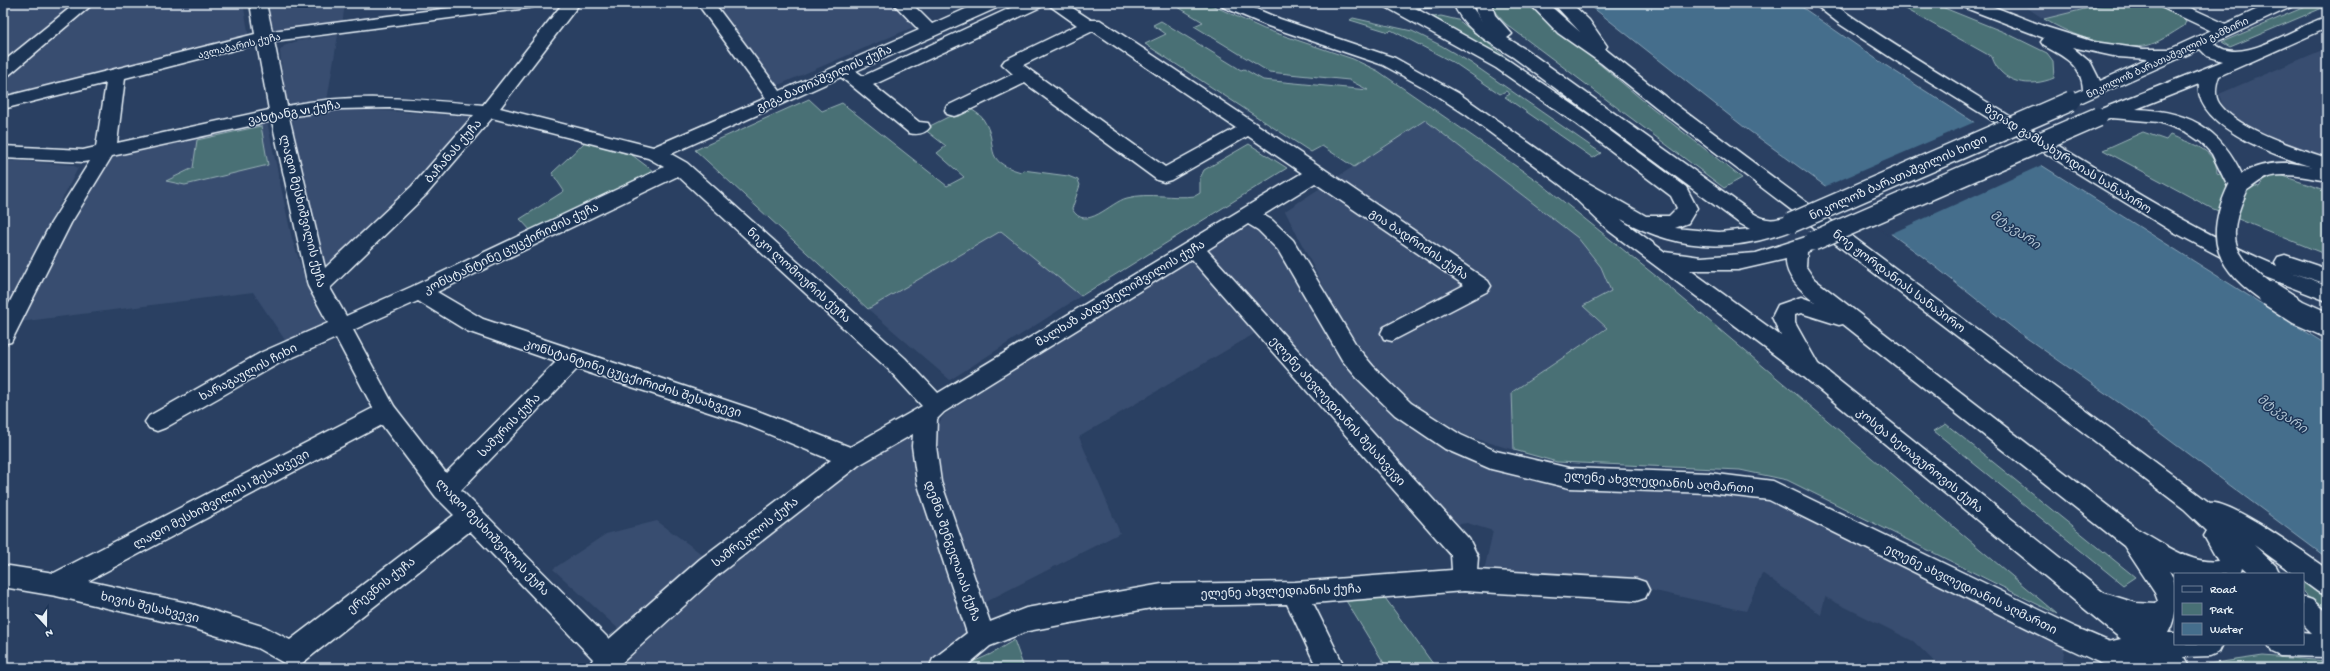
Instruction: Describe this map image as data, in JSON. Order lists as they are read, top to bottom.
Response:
{
  "streets": {
    "main road": [
      "ავლაბარის ქუჩა",
      "ნიკოლოზ ბარათაშვილის გამზირი",
      "გიგა ბათიაშვილის ქუჩა",
      "ვახტანგ VI ქუჩა",
      "ბაჩანას ქუჩა",
      "ზვიად გამსახურდიას სანაპირო",
      "ნიკოლოზ ბარათაშვილის ხიდი",
      "ლადო მესხიშვილის ქუჩა",
      "გია ბადრიძის ქუჩა",
      "კონსტანტინე ცუცქირიძის ქუჩა",
      "ნიკო ლომოურის ქუჩა",
      "ნოე ჟორდანიას სანაპირო",
      "მალხაზ აბდუშელიშვილის ქუჩა",
      "ხარაგაულის ჩიხი",
      "კონსტანტინე ცუცქირიძის შესახვევი",
      "ელენე ახვლედიანის შესახვევი",
      "სამურის ქუჩა",
      "კოსტა ხეთაგუროვის ქუჩა",
      "ელენე ახვლედიანის აღმართი",
      "ლადო მესხიშვილის I შესახვევი",
      "სამრეკლოს ქუჩა",
      "დემნა შენგელაიას ქუჩა",
      "ერევნის ქუჩა",
      "ელენე ახვლედიანის ქუჩა",
      "ხივის შესახვევი"
    ]
  },
  "crossings": [
    ["ავლაბარის ქუჩა", "ლადო მესხიშვილის ქუჩა"],
    ["ნიკოლოზ ბარათაშვილის გამზირი", "ნიკოლოზ ბარათაშვილის ხიდი"],
    ["გიგა ბათიაშვილის ქუჩა", "ვახტანგ VI ქუჩა"],
    ["გიგა ბათიაშვილის ქუჩა", "ნიკო ლომოურის ქუჩა"],
    ["ვახტანგ VI ქუჩა", "ბაჩანას ქუჩა"],
    ["ვახტანგ VI ქუჩა", "ლადო მესხიშვილის ქუჩა"],
    ["ვახტანგ VI ქუჩა", "ნიკო ლომოურის ქუჩა"],
    ["ბაჩანას ქუჩა", "ლადო მესხიშვილის ქუჩა"],
    ["ნიკოლოზ ბარათაშვილის ხიდი", "კოსტა ხეთაგუროვის ქუჩა"],
    ["ლადო მესხიშვილის ქუჩა", "კონსტანტინე ცუცქირიძის ქუჩა"],
    ["ლადო მესხიშვილის ქუჩა", "ხარაგაულის ჩიხი"],
    ["ლადო მესხიშვილის ქუჩა", "სამურის ქუჩა"],
    ["ლადო მესხიშვილის ქუჩა", "ლადო მესხიშვილის I შესახვევი"],
    ["ლადო მესხიშვილის ქუჩა", "სამრეკლოს ქუჩა"],
    ["ლადო მესხიშვილის ქუჩა", "ერევნის ქუჩა"],
    ["გია ბადრიძის ქუჩა", "მალხაზ აბდუშელიშვილის ქუჩა"],
    ["კონსტანტინე ცუცქირიძის ქუჩა", "ნიკო ლომოურის ქუჩა"],
    ["კონსტანტინე ცუცქირიძის ქუჩა", "ხარაგაულის ჩიხი"],
    ["კონსტანტინე ცუცქირიძის ქუჩა", "კონსტანტინე ცუცქირიძის შესახვევი"],
    ["ნიკო ლომოურის ქუჩა", "მალხაზ აბდუშელიშვილის ქუჩა"],
    ["ნიკო ლომოურის ქუჩა", "სამრეკლოს ქუჩა"],
    ["ნიკო ლომოურის ქუჩა", "დემნა შენგელაიას ქუჩა"],
    ["მალხაზ აბდუშელიშვილის ქუჩა", "ელენე ახვლედიანის შესახვევი"],
    ["მალხაზ აბდუშელიშვილის ქუჩა", "ელენე ახვლედიანის აღმართი"],
    ["მალხაზ აბდუშელიშვილის ქუჩა", "სამრეკლოს ქუჩა"],
    ["მალხაზ აბდუშელიშვილის ქუჩა", "დემნა შენგელაიას ქუჩა"],
    ["კონსტანტინე ცუცქირიძის შესახვევი", "სამურის ქუჩა"],
    ["კონსტანტინე ცუცქირიძის შესახვევი", "სამრეკლოს ქუჩა"],
    ["ელენე ახვლედიანის შესახვევი", "ელენე ახვლედიანის ქუჩა"],
    ["კოსტა ხეთაგუროვის ქუჩა", "ელენე ახვლედიანის აღმართი"],
    ["ლადო მესხიშვილის I შესახვევი", "ხივის შესახვევი"],
    ["სამრეკლოს ქუჩა", "დემნა შენგელაიას ქუჩა"],
    ["დემნა შენგელაიას ქუჩა", "ელენე ახვლედიანის ქუჩა"],
    ["ერევნის ქუჩა", "ხივის შესახვევი"]
  ],
  "water": ["მტკვარი"],
  "legend": ["Road", "Park", "Water"],
  "north": "bottom"
}
